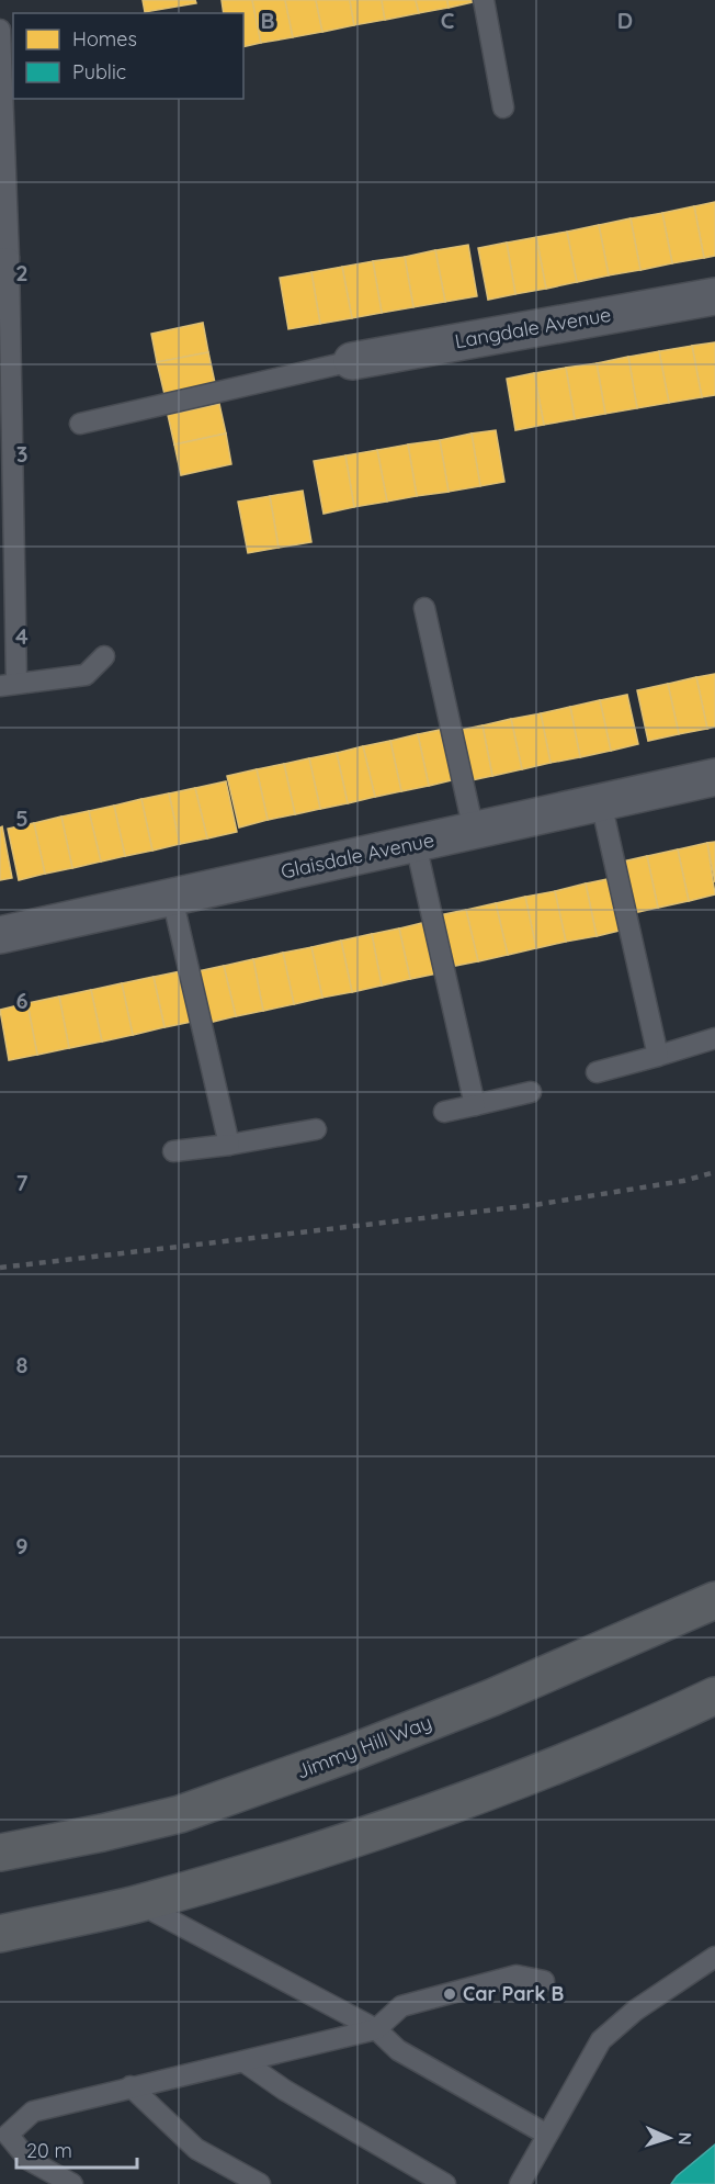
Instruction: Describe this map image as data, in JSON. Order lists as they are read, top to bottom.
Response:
{
  "streets": {
    "highway": ["Jimmy Hill Way"],
    "street": ["Langdale Avenue", "Glaisdale Avenue"]
  },
  "places": ["Car Park B"],
  "legend": ["Homes", "Public"],
  "scale_bar": "20 m",
  "north": "right",
  "grid": {
    "columns": ["B", "C", "D"],
    "rows": [
      "2",
      "3",
      "4",
      "5",
      "6",
      "7",
      "8",
      "9"
    ]
  }
}
